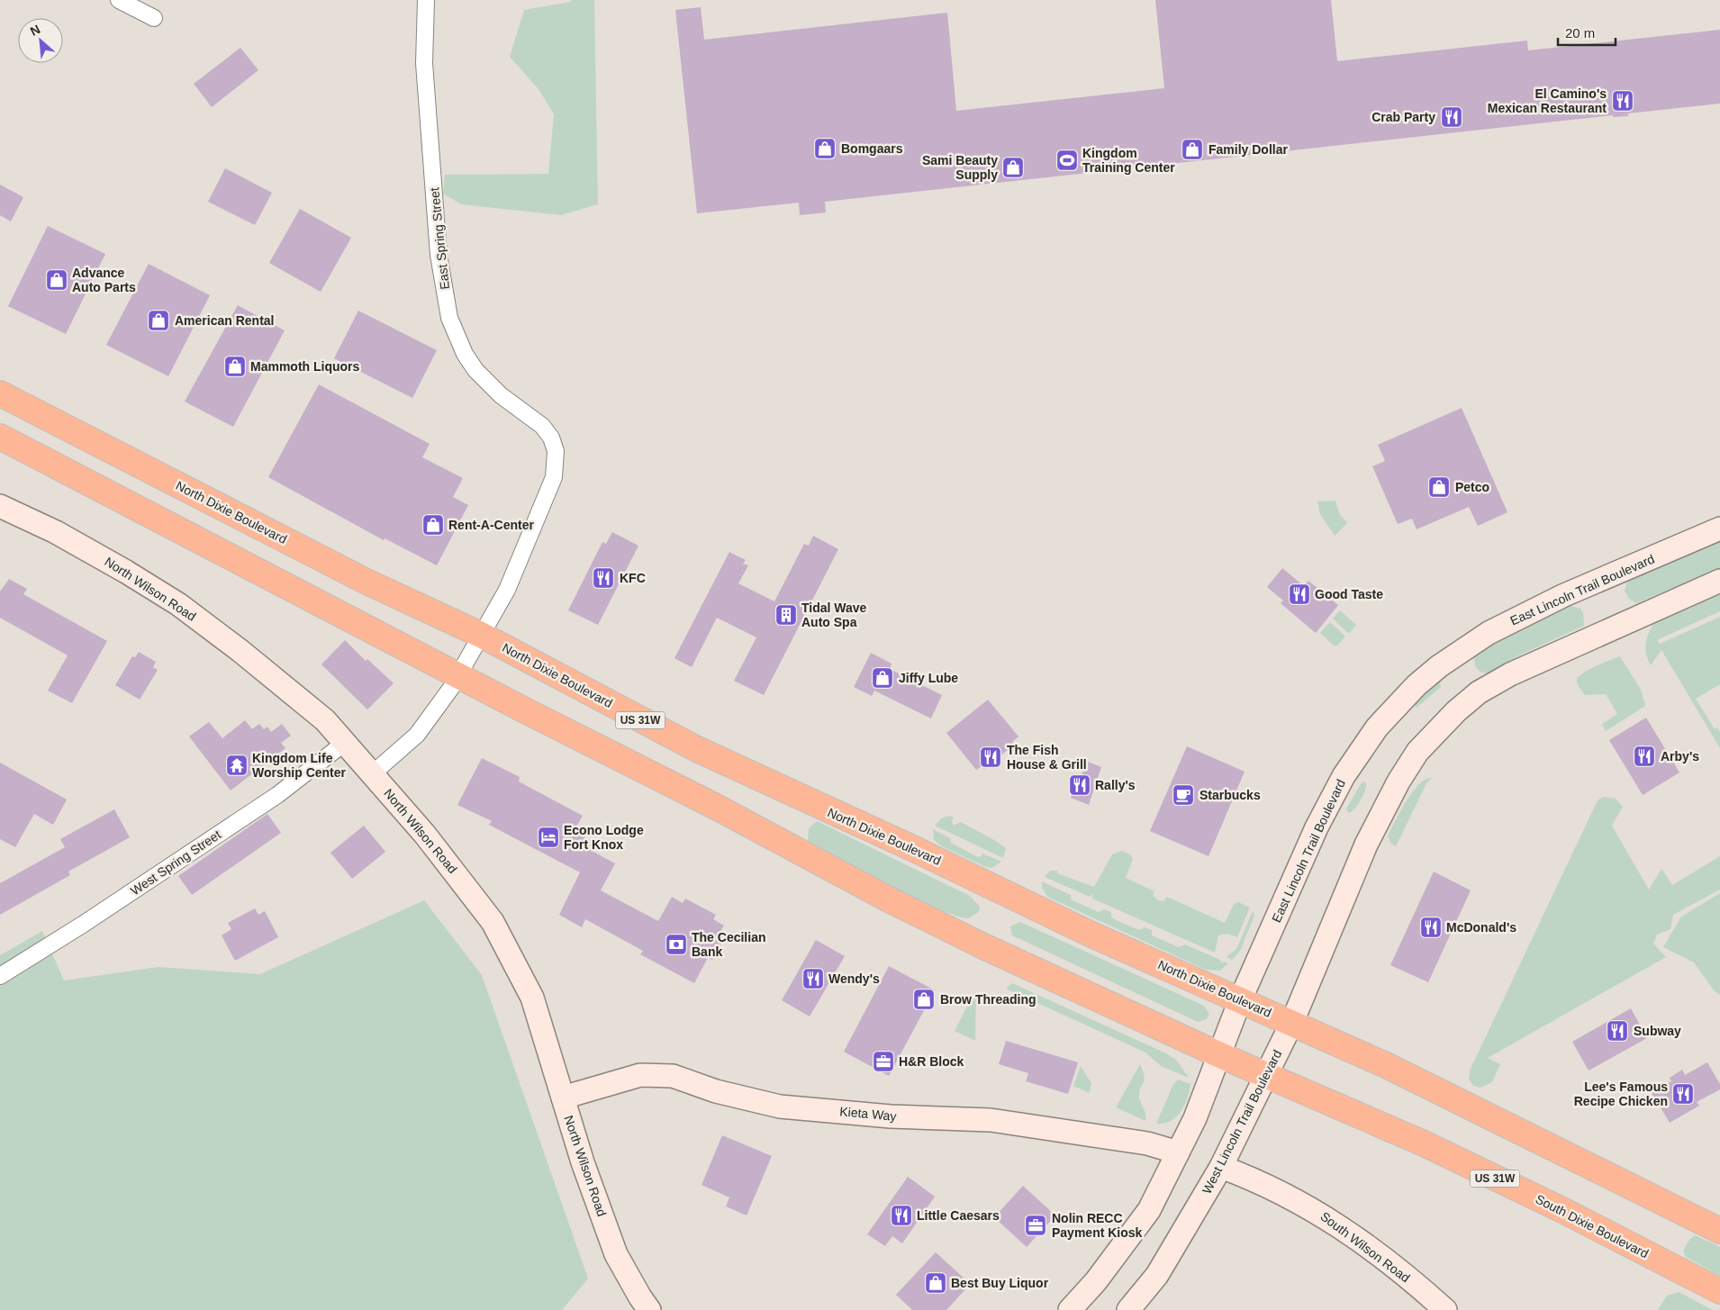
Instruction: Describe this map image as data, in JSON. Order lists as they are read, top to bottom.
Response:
{
  "streets": {
    "highway": ["North Dixie Boulevard", "US 31W", "South Dixie Boulevard"],
    "main road": [
      "North Wilson Road",
      "East Lincoln Trail Boulevard",
      "Kieta Way",
      "West Lincoln Trail Boulevard",
      "South Wilson Road"
    ],
    "street": ["East Spring Street", "West Spring Street"]
  },
  "crossings": [
    ["East Spring Street", "North Dixie Boulevard"],
    ["North Dixie Boulevard", "East Lincoln Trail Boulevard"],
    ["North Dixie Boulevard", "US 31W"],
    ["North Dixie Boulevard", "West Lincoln Trail Boulevard"],
    ["North Wilson Road", "West Spring Street"],
    ["North Wilson Road", "Kieta Way"],
    ["US 31W", "West Lincoln Trail Boulevard"],
    ["US 31W", "South Dixie Boulevard"],
    ["West Lincoln Trail Boulevard", "South Dixie Boulevard"],
    ["West Lincoln Trail Boulevard", "South Wilson Road"]
  ],
  "places": {
    "restaurant": [
      "El Camino's Mexican Restaurant",
      "Crab Party",
      "KFC",
      "Good Taste",
      "Arby's",
      "The Fish House & Grill",
      "Rally's",
      "McDonald's",
      "Wendy's",
      "Subway",
      "Lee's Famous Recipe Chicken",
      "Little Caesars"
    ],
    "shop": [
      "Bomgaars",
      "Family Dollar",
      "Sami Beauty Supply",
      "Advance Auto Parts",
      "American Rental",
      "Mammoth Liquors",
      "Petco",
      "Rent-A-Center",
      "Jiffy Lube",
      "Brow Threading",
      "Best Buy Liquor"
    ],
    "sports": ["Kingdom Training Center"],
    "building": ["Tidal Wave Auto Spa"],
    "temple": ["Kingdom Life Worship Center"],
    "cafe": ["Starbucks"],
    "hotel": ["Econo Lodge Fort Knox"],
    "bank": ["The Cecilian Bank"],
    "office": ["H&R Block", "Nolin RECC Payment Kiosk"]
  },
  "scale_bar": "20 m",
  "north": "top left"
}
